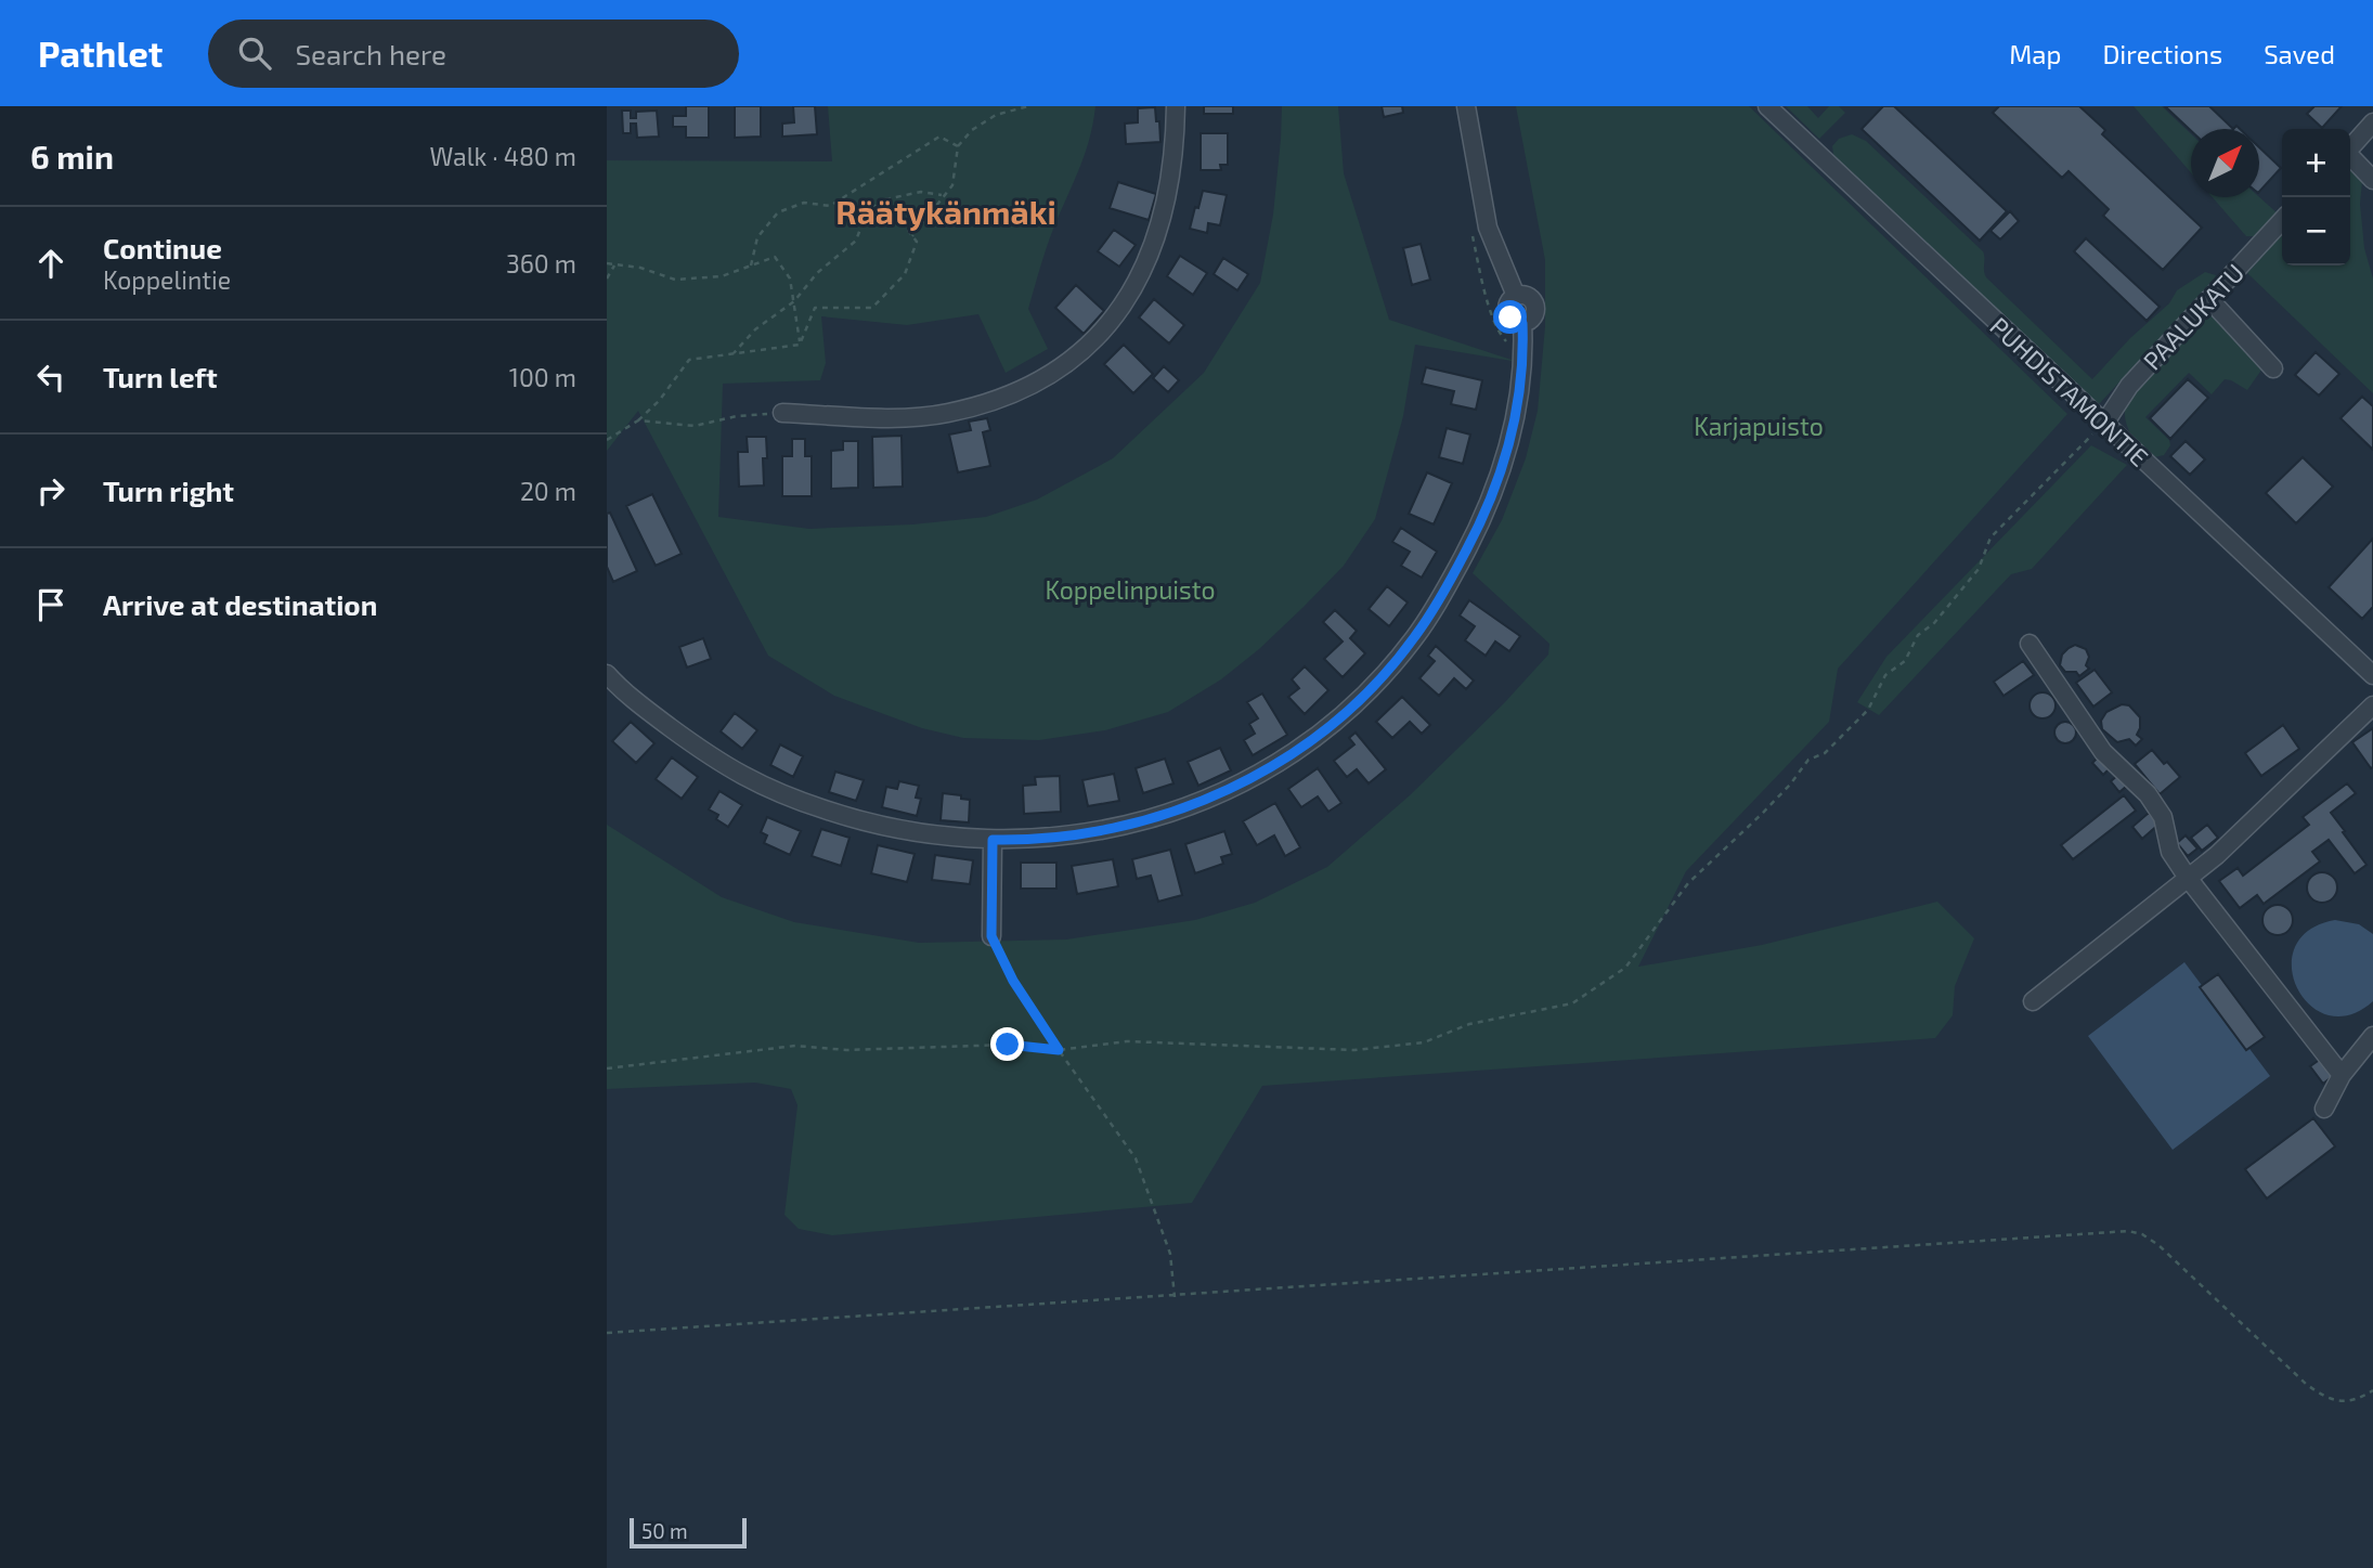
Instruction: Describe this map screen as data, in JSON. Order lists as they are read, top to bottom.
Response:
{
  "streets": {
    "street": ["PAALUKATU", "PUHDISTAMONTIE"]
  },
  "crossings": [
    ["PAALUKATU", "PUHDISTAMONTIE"]
  ],
  "districts": ["Räätykänmäki"],
  "parks": ["Karjapuisto", "Koppelinpuisto"],
  "scale_bar": "50 m",
  "north": "top right",
  "page": {
    "header": "Pathlet",
    "search": "Search here",
    "nav": ["Map", "Directions", "Saved"],
    "heading": ["6 min", "Walk · 480 m"],
    "map_buttons": ["+", "−"],
    "list": [
      ["Continue", "Koppelintie", "360 m"],
      ["Turn left", "100 m"],
      ["Turn right", "20 m"],
      "Arrive at destination"
    ],
    "scale": "50 m"
  }
}
